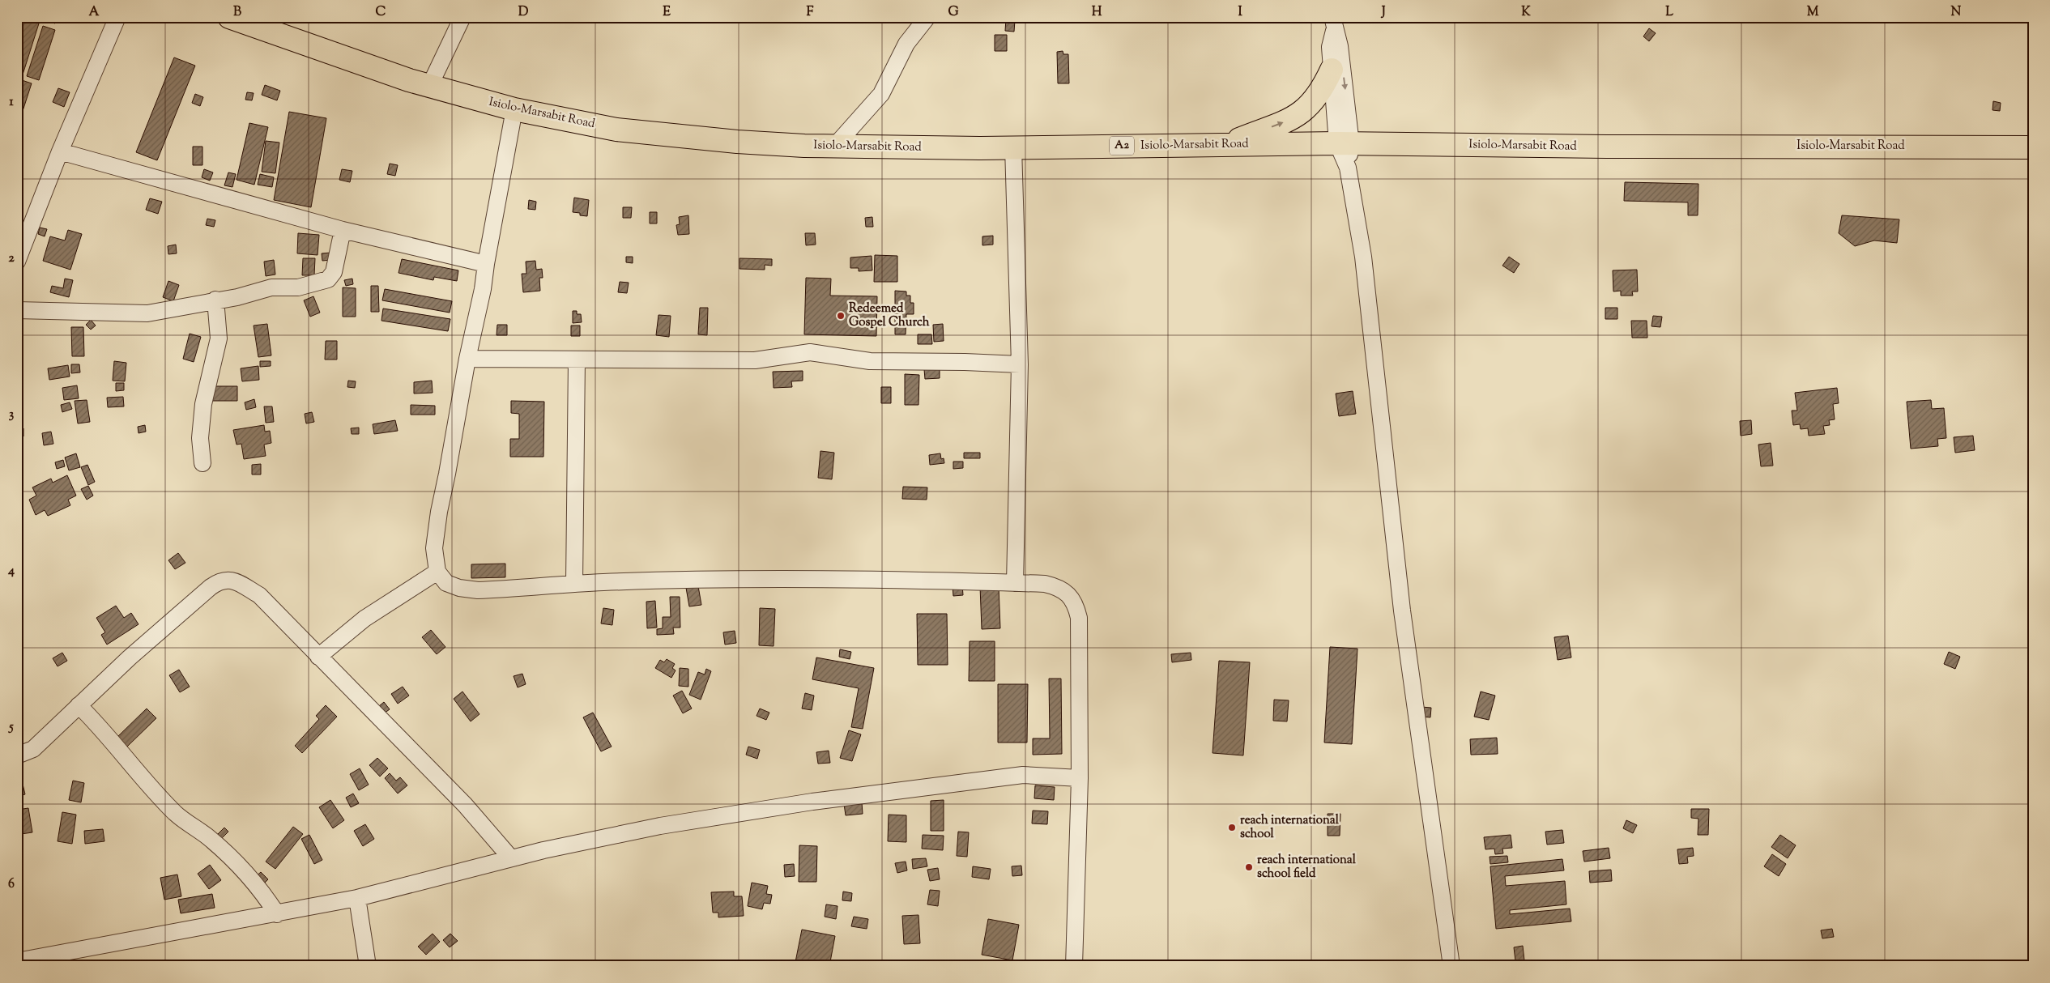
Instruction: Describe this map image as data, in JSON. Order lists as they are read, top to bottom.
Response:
{
  "streets": {
    "highway": ["Isiolo-Marsabit Road", "A2"]
  },
  "places": ["Redeemed Gospel Church", "reach international school", "reach international school field"],
  "grid": {
    "columns": [
      "A",
      "B",
      "C",
      "D",
      "E",
      "F",
      "G",
      "H",
      "I",
      "J",
      "K",
      "L",
      "M",
      "N"
    ],
    "rows": [
      "1",
      "2",
      "3",
      "4",
      "5",
      "6"
    ]
  }
}
